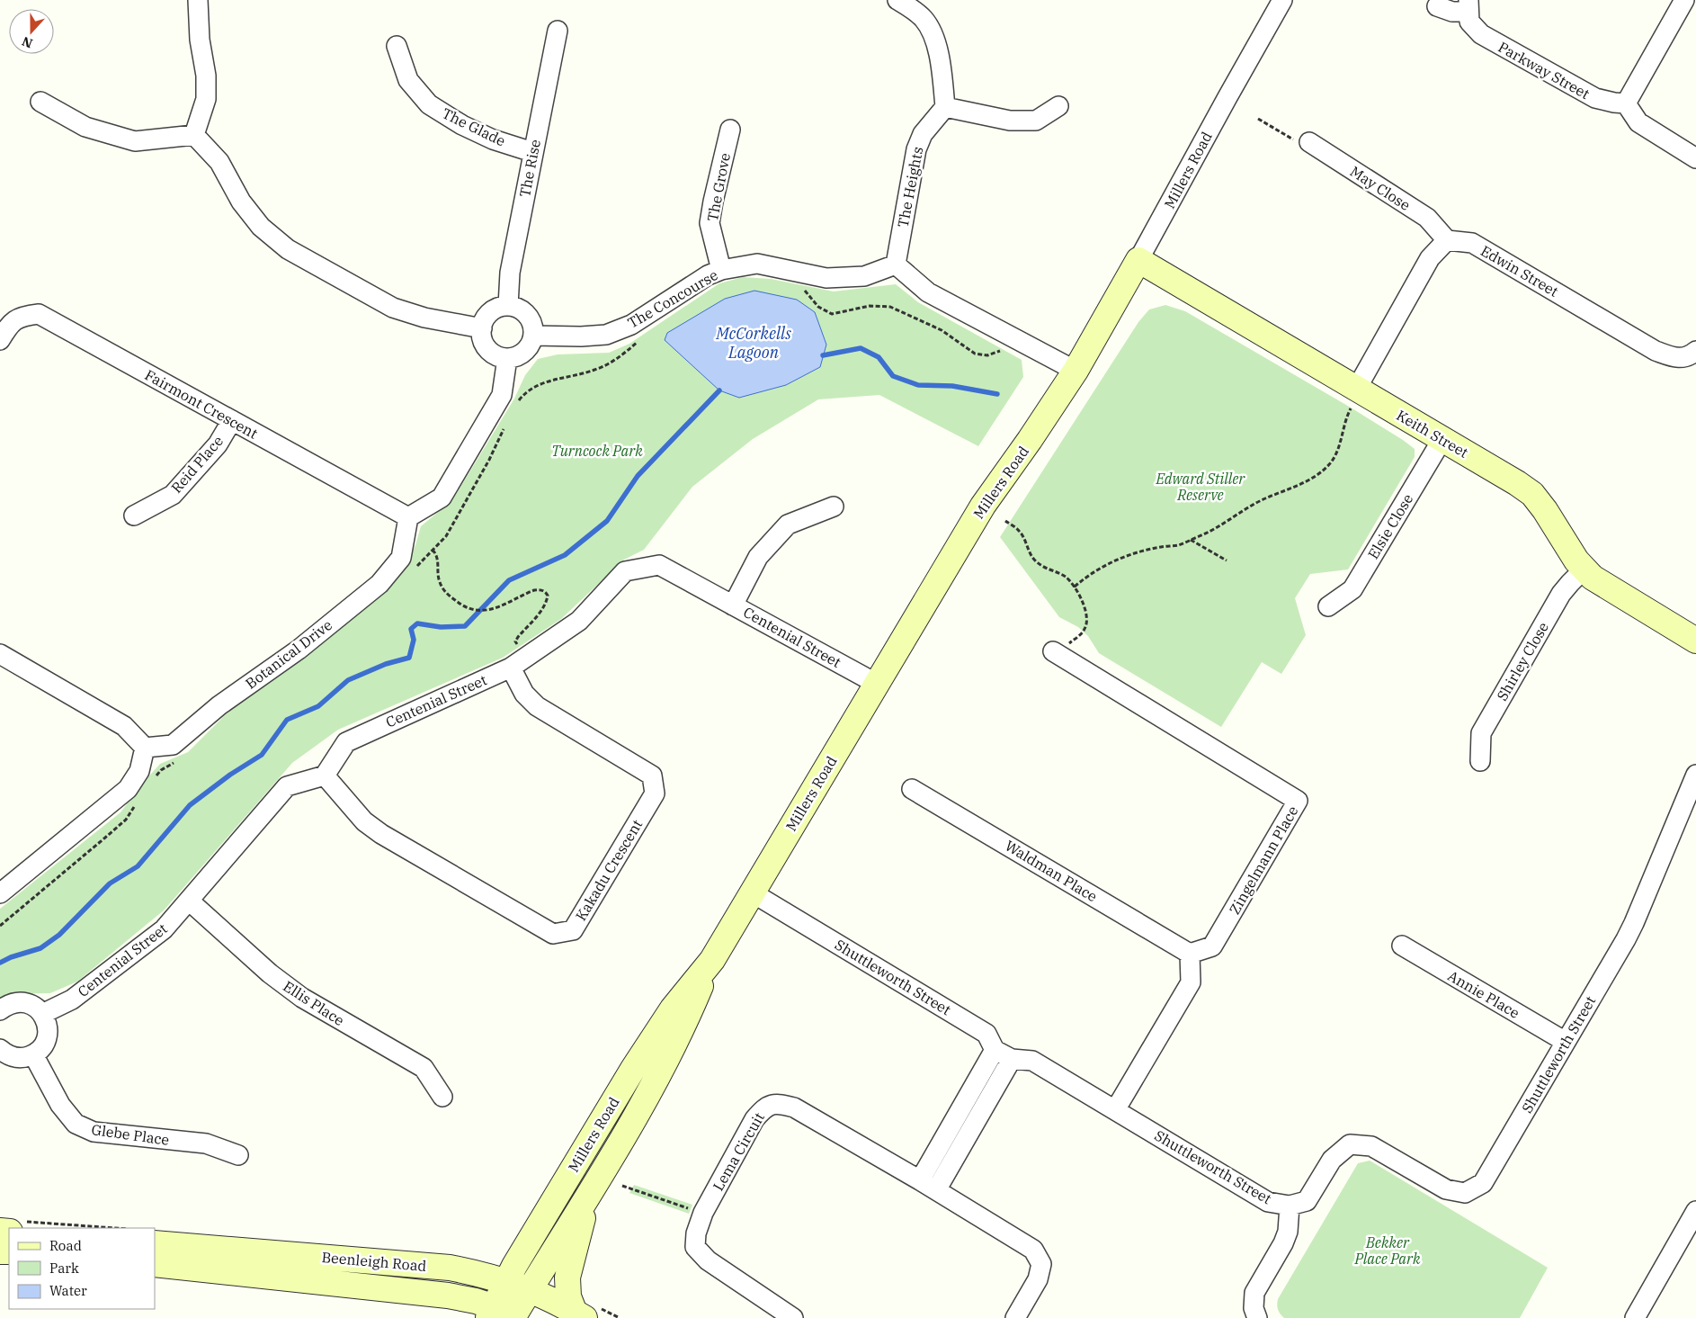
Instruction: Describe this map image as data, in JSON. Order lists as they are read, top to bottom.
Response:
{
  "streets": {
    "street": [
      "Parkway Street",
      "The Glade",
      "The Rise",
      "Millers Road",
      "The Grove",
      "The Heights",
      "May Close",
      "Edwin Street",
      "The Concourse",
      "Fairmont Crescent",
      "Keith Street",
      "Reid Place",
      "Elsie Close",
      "Centenial Street",
      "Botanical Drive",
      "Shirley Close",
      "Zingelmann Place",
      "Kakadu Crescent",
      "Waldman Place",
      "Shuttleworth Street",
      "Annie Place",
      "Ellis Place",
      "Glebe Place",
      "Lema Circuit",
      "Beenleigh Road"
    ]
  },
  "crossings": [
    ["The Glade", "The Rise"],
    ["The Rise", "The Concourse"],
    ["Millers Road", "Keith Street"],
    ["Millers Road", "Centenial Street"],
    ["Millers Road", "Shuttleworth Street"],
    ["Millers Road", "Beenleigh Road"],
    ["The Grove", "The Concourse"],
    ["The Heights", "The Concourse"],
    ["May Close", "Edwin Street"],
    ["Fairmont Crescent", "Reid Place"],
    ["Fairmont Crescent", "Botanical Drive"],
    ["Keith Street", "Elsie Close"],
    ["Keith Street", "Shirley Close"],
    ["Centenial Street", "Kakadu Crescent"],
    ["Centenial Street", "Ellis Place"],
    ["Zingelmann Place", "Waldman Place"],
    ["Shuttleworth Street", "Annie Place"]
  ],
  "water": ["McCorkells Lagoon"],
  "parks": ["Turncock Park", "Edward Stiller Reserve", "Bekker Place Park"],
  "legend": ["Road", "Park", "Water"],
  "north": "bottom"
}
